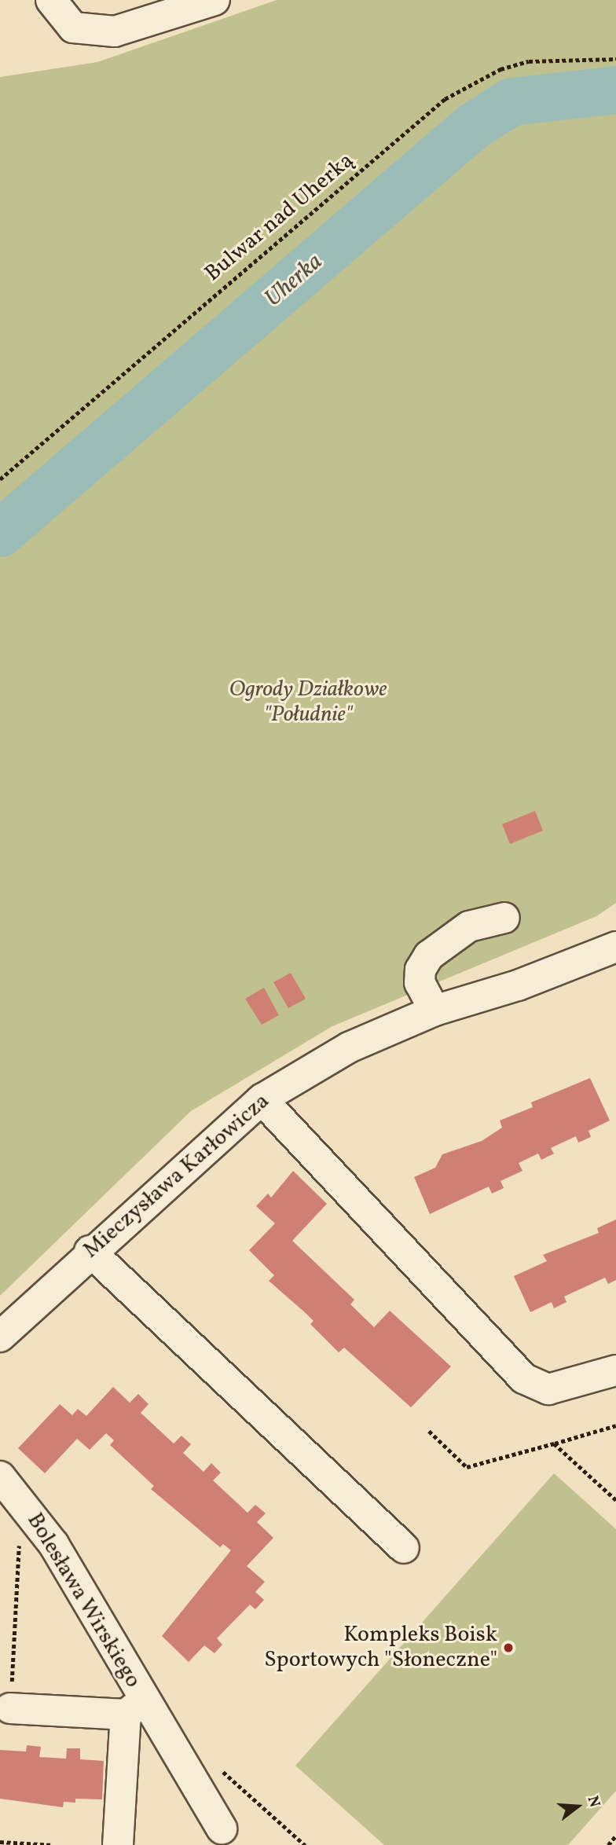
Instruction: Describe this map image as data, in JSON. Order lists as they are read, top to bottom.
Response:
{
  "streets": {
    "street": ["Mieczysława Karłowicza", "Bolesława Wirskiego"],
    "path": ["Bulwar nad Uherką"]
  },
  "water": ["Uherka"],
  "parks": ["Ogrody Działkowe \"Południe\""],
  "places": ["Kompleks Boisk Sportowych \"Słoneczne\""],
  "north": "right"
}
